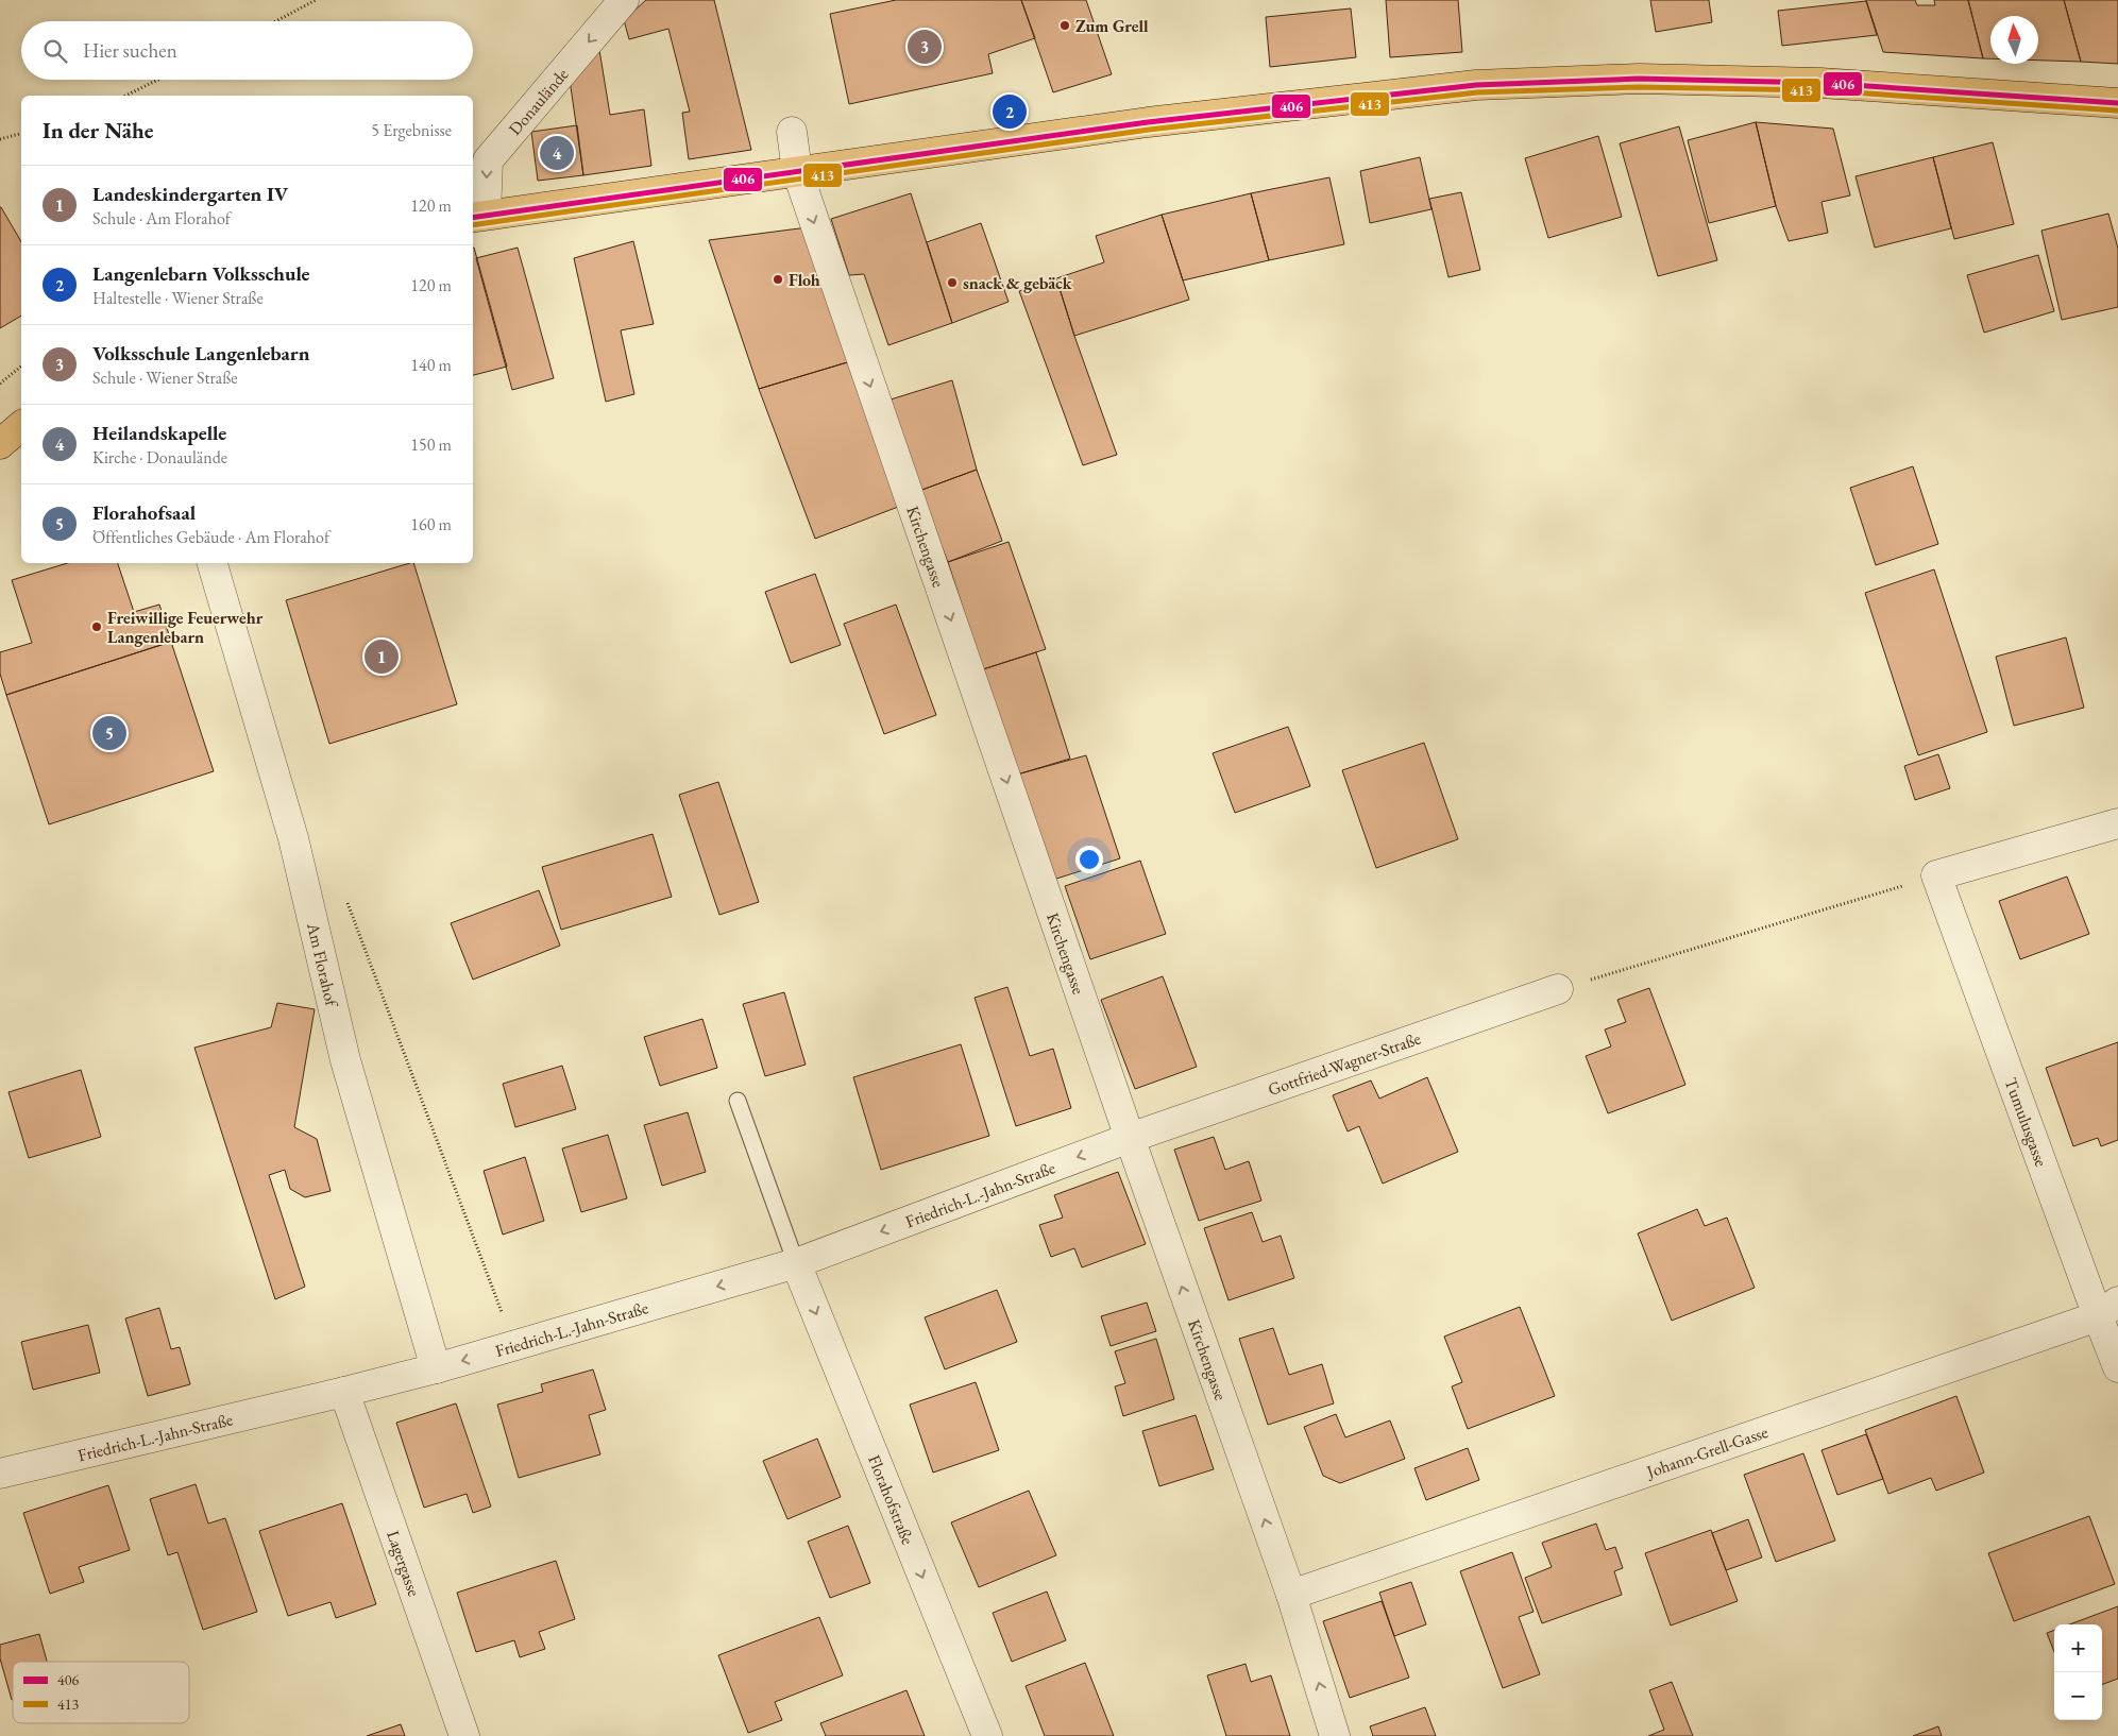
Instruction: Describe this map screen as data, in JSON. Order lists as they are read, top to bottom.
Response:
{
  "streets": {
    "street": [
      "Donaulände",
      "Kirchengasse",
      "Am Florahof",
      "Gottfried-Wagner-Straße",
      "Tumulusgasse",
      "Friedrich-L.-Jahn-Straße",
      "Johann-Grell-Gasse",
      "Florahofstraße",
      "Lagergasse"
    ]
  },
  "crossings": [
    ["Kirchengasse", "Gottfried-Wagner-Straße"],
    ["Kirchengasse", "Friedrich-L.-Jahn-Straße"],
    ["Kirchengasse", "Johann-Grell-Gasse"],
    ["Am Florahof", "Friedrich-L.-Jahn-Straße"],
    ["Gottfried-Wagner-Straße", "Friedrich-L.-Jahn-Straße"],
    ["Tumulusgasse", "Johann-Grell-Gasse"],
    ["Friedrich-L.-Jahn-Straße", "Florahofstraße"],
    ["Friedrich-L.-Jahn-Straße", "Lagergasse"]
  ],
  "one_way": ["Donaulände", "Friedrich-L.-Jahn-Straße", "Florahofstraße"],
  "places": [
    "Zum Grell",
    "Floh",
    "snack & gebäck",
    "Freiwillige Feuerwehr Langenlebarn"
  ],
  "lines": ["transit line 406", "transit line 413"],
  "legend": ["406", "413"],
  "north": "top",
  "page": {
    "search": "Hier suchen",
    "pins": [
      "3",
      "2",
      "4",
      "1",
      "5"
    ],
    "heading": ["In der Nähe", "5 Ergebnisse"],
    "list": [
      {
        "mark": "1",
        "name": "Landeskindergarten IV",
        "note": "Schule · Am Florahof",
        "value": "120 m"
      },
      {
        "mark": "2",
        "name": "Langenlebarn Volksschule",
        "note": "Haltestelle · Wiener Straße",
        "value": "120 m"
      },
      {
        "mark": "3",
        "name": "Volksschule Langenlebarn",
        "note": "Schule · Wiener Straße",
        "value": "140 m"
      },
      {
        "mark": "4",
        "name": "Heilandskapelle",
        "note": "Kirche · Donaulände",
        "value": "150 m"
      },
      {
        "mark": "5",
        "name": "Florahofsaal",
        "note": "Öffentliches Gebäude · Am Florahof",
        "value": "160 m"
      }
    ],
    "map_buttons": ["+", "−"]
  }
}
